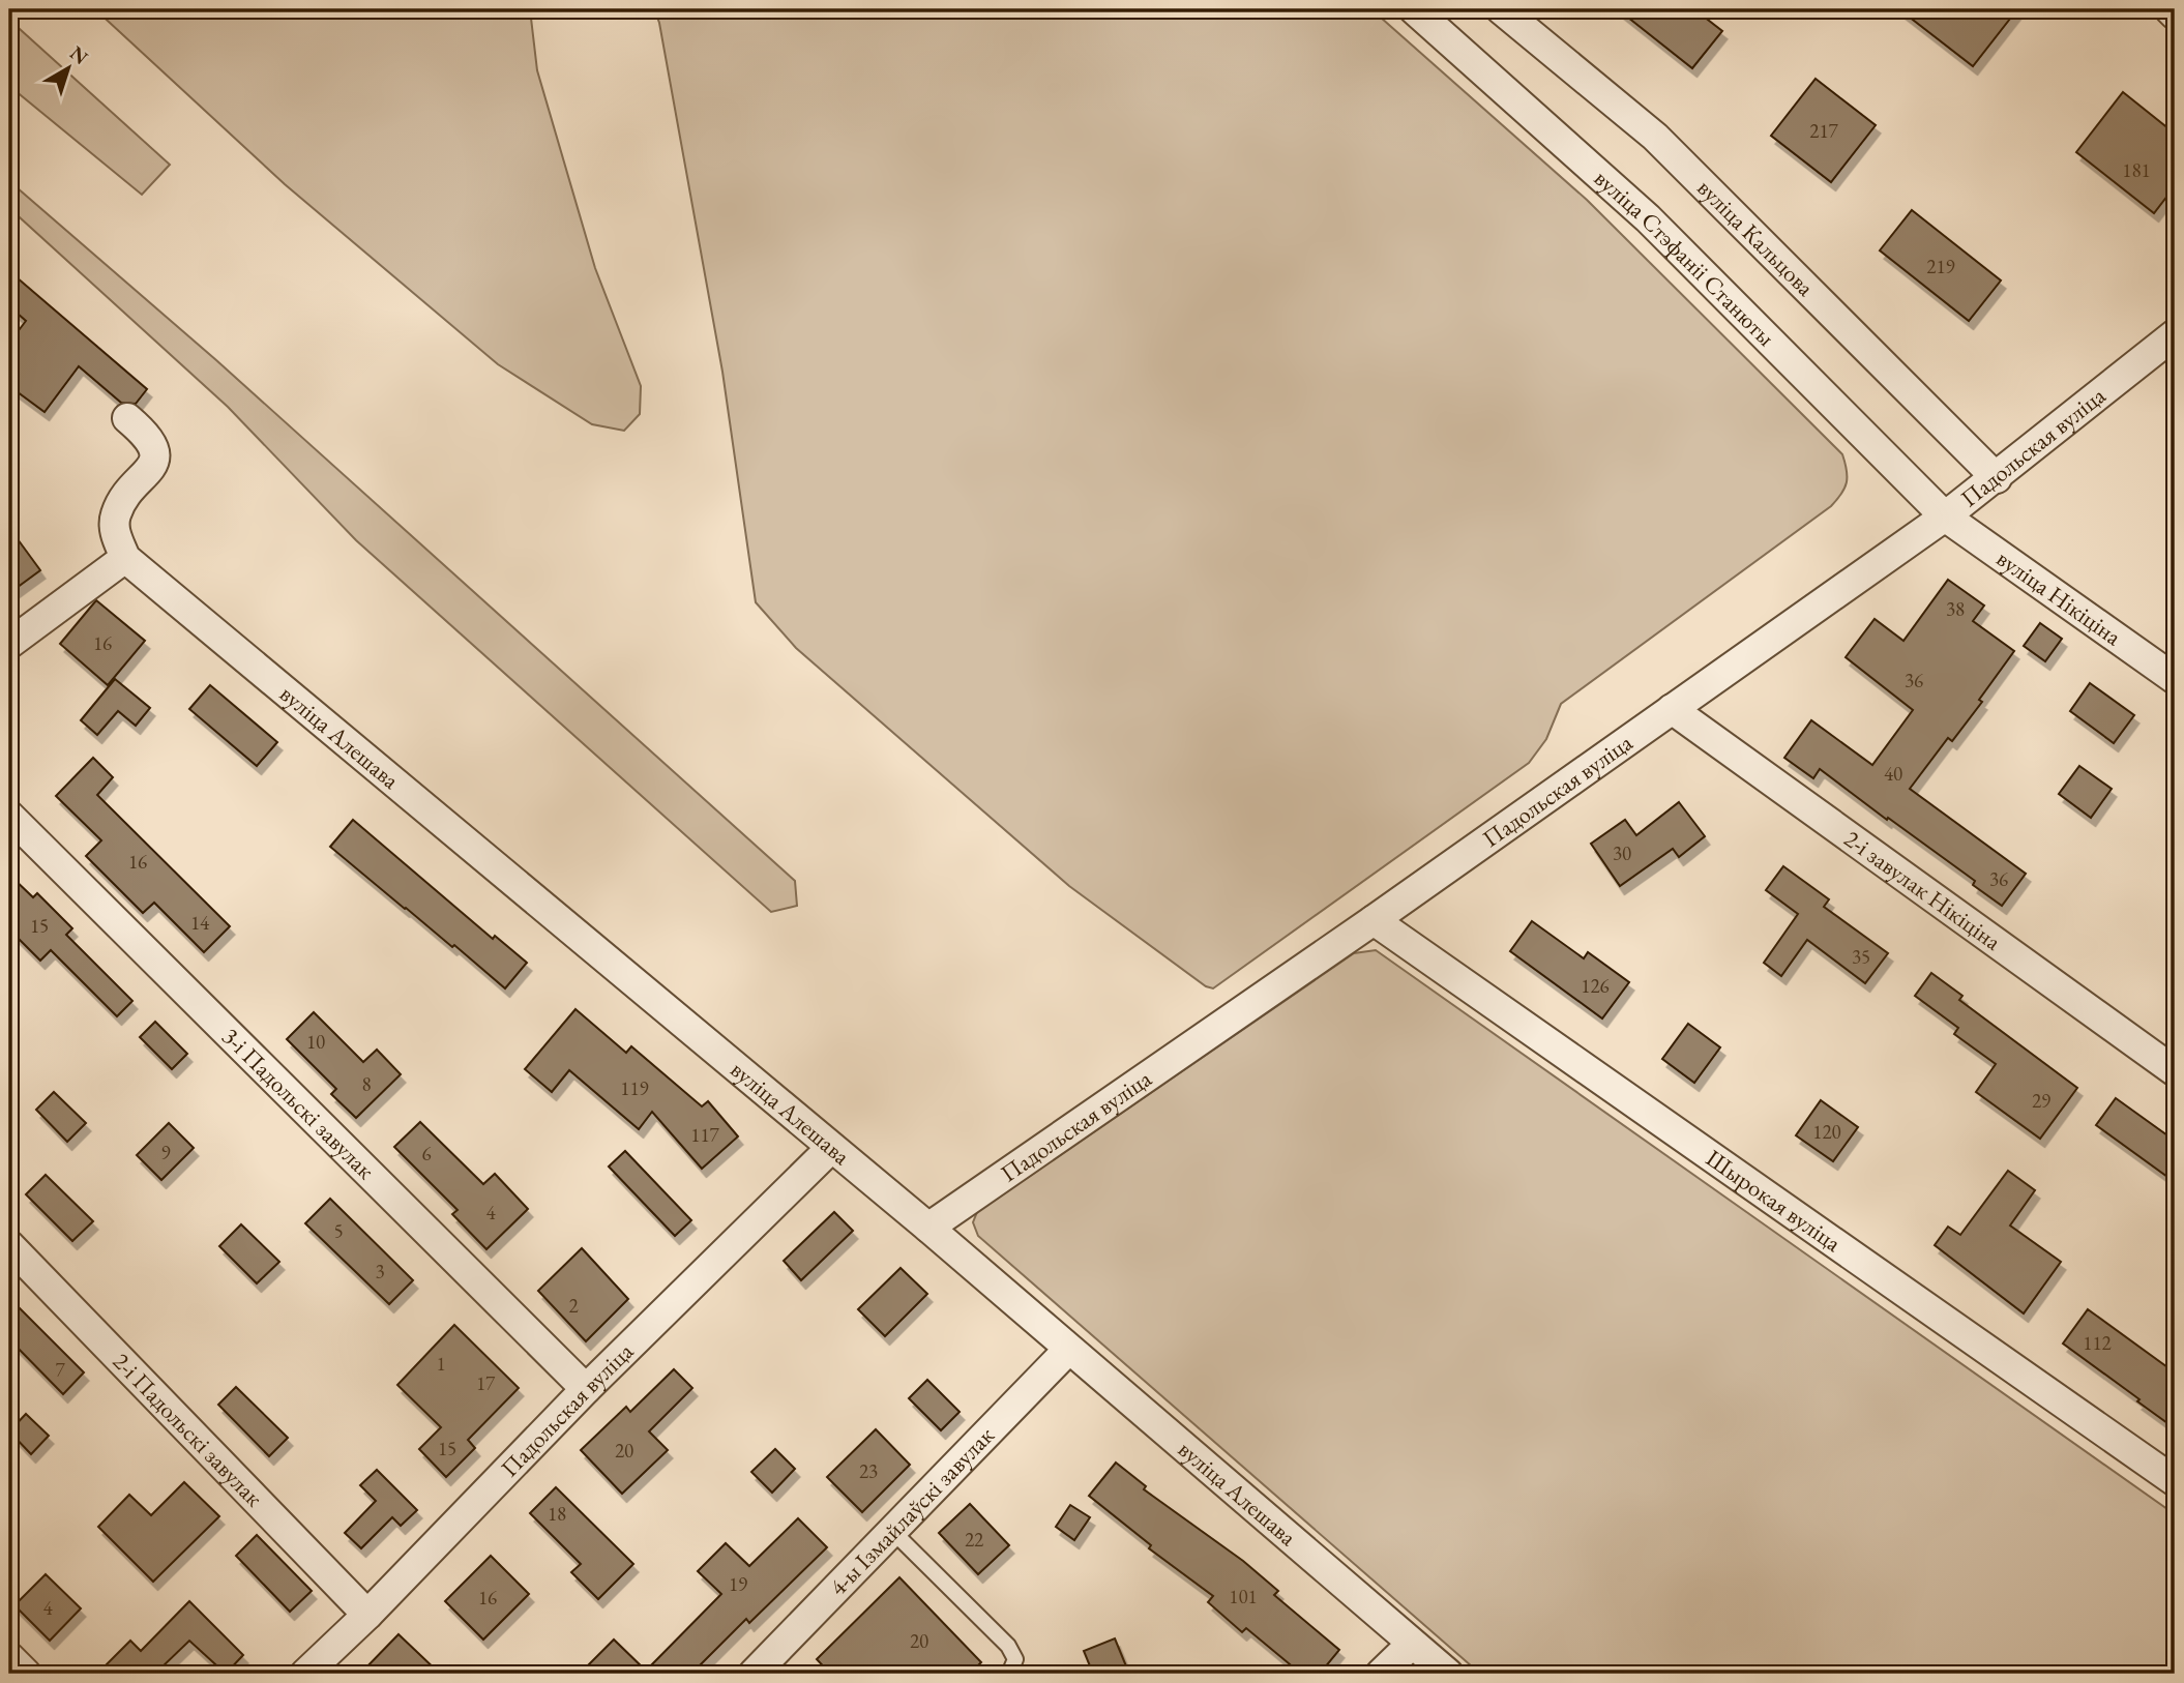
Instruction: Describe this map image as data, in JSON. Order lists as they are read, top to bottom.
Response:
{
  "streets": {
    "street": [
      "вуліца Кальцова",
      "вуліца Стэфаніі Станюты",
      "Падольская вуліца",
      "вуліца Нікіціна",
      "вуліца Алешава",
      "2-і завулак Нікіціна",
      "3-і Падольскі завулак",
      "Шырокая вуліца",
      "2-і Падольскі завулак",
      "4-ы Ізмайлаўскі завулак"
    ]
  },
  "crossings": [
    ["вуліца Кальцова", "Падольская вуліца"],
    ["вуліца Стэфаніі Станюты", "Падольская вуліца"],
    ["вуліца Стэфаніі Станюты", "вуліца Нікіціна"],
    ["Падольская вуліца", "вуліца Нікіціна"],
    ["Падольская вуліца", "вуліца Алешава"],
    ["Падольская вуліца", "2-і завулак Нікіціна"],
    ["Падольская вуліца", "3-і Падольскі завулак"],
    ["Падольская вуліца", "Шырокая вуліца"],
    ["Падольская вуліца", "2-і Падольскі завулак"],
    ["вуліца Алешава", "4-ы Ізмайлаўскі завулак"]
  ],
  "house_numbers": [
    "217",
    "181",
    "219",
    "38",
    "16",
    "36",
    "40",
    "30",
    "16",
    "36",
    "14",
    "15",
    "35",
    "126",
    "10",
    "8",
    "119",
    "29",
    "120",
    "117",
    "9",
    "6",
    "4",
    "5",
    "3",
    "2",
    "112",
    "1",
    "7",
    "17",
    "15",
    "20",
    "23",
    "18",
    "22",
    "19",
    "101",
    "16",
    "4",
    "20"
  ],
  "north": "top right"
}
